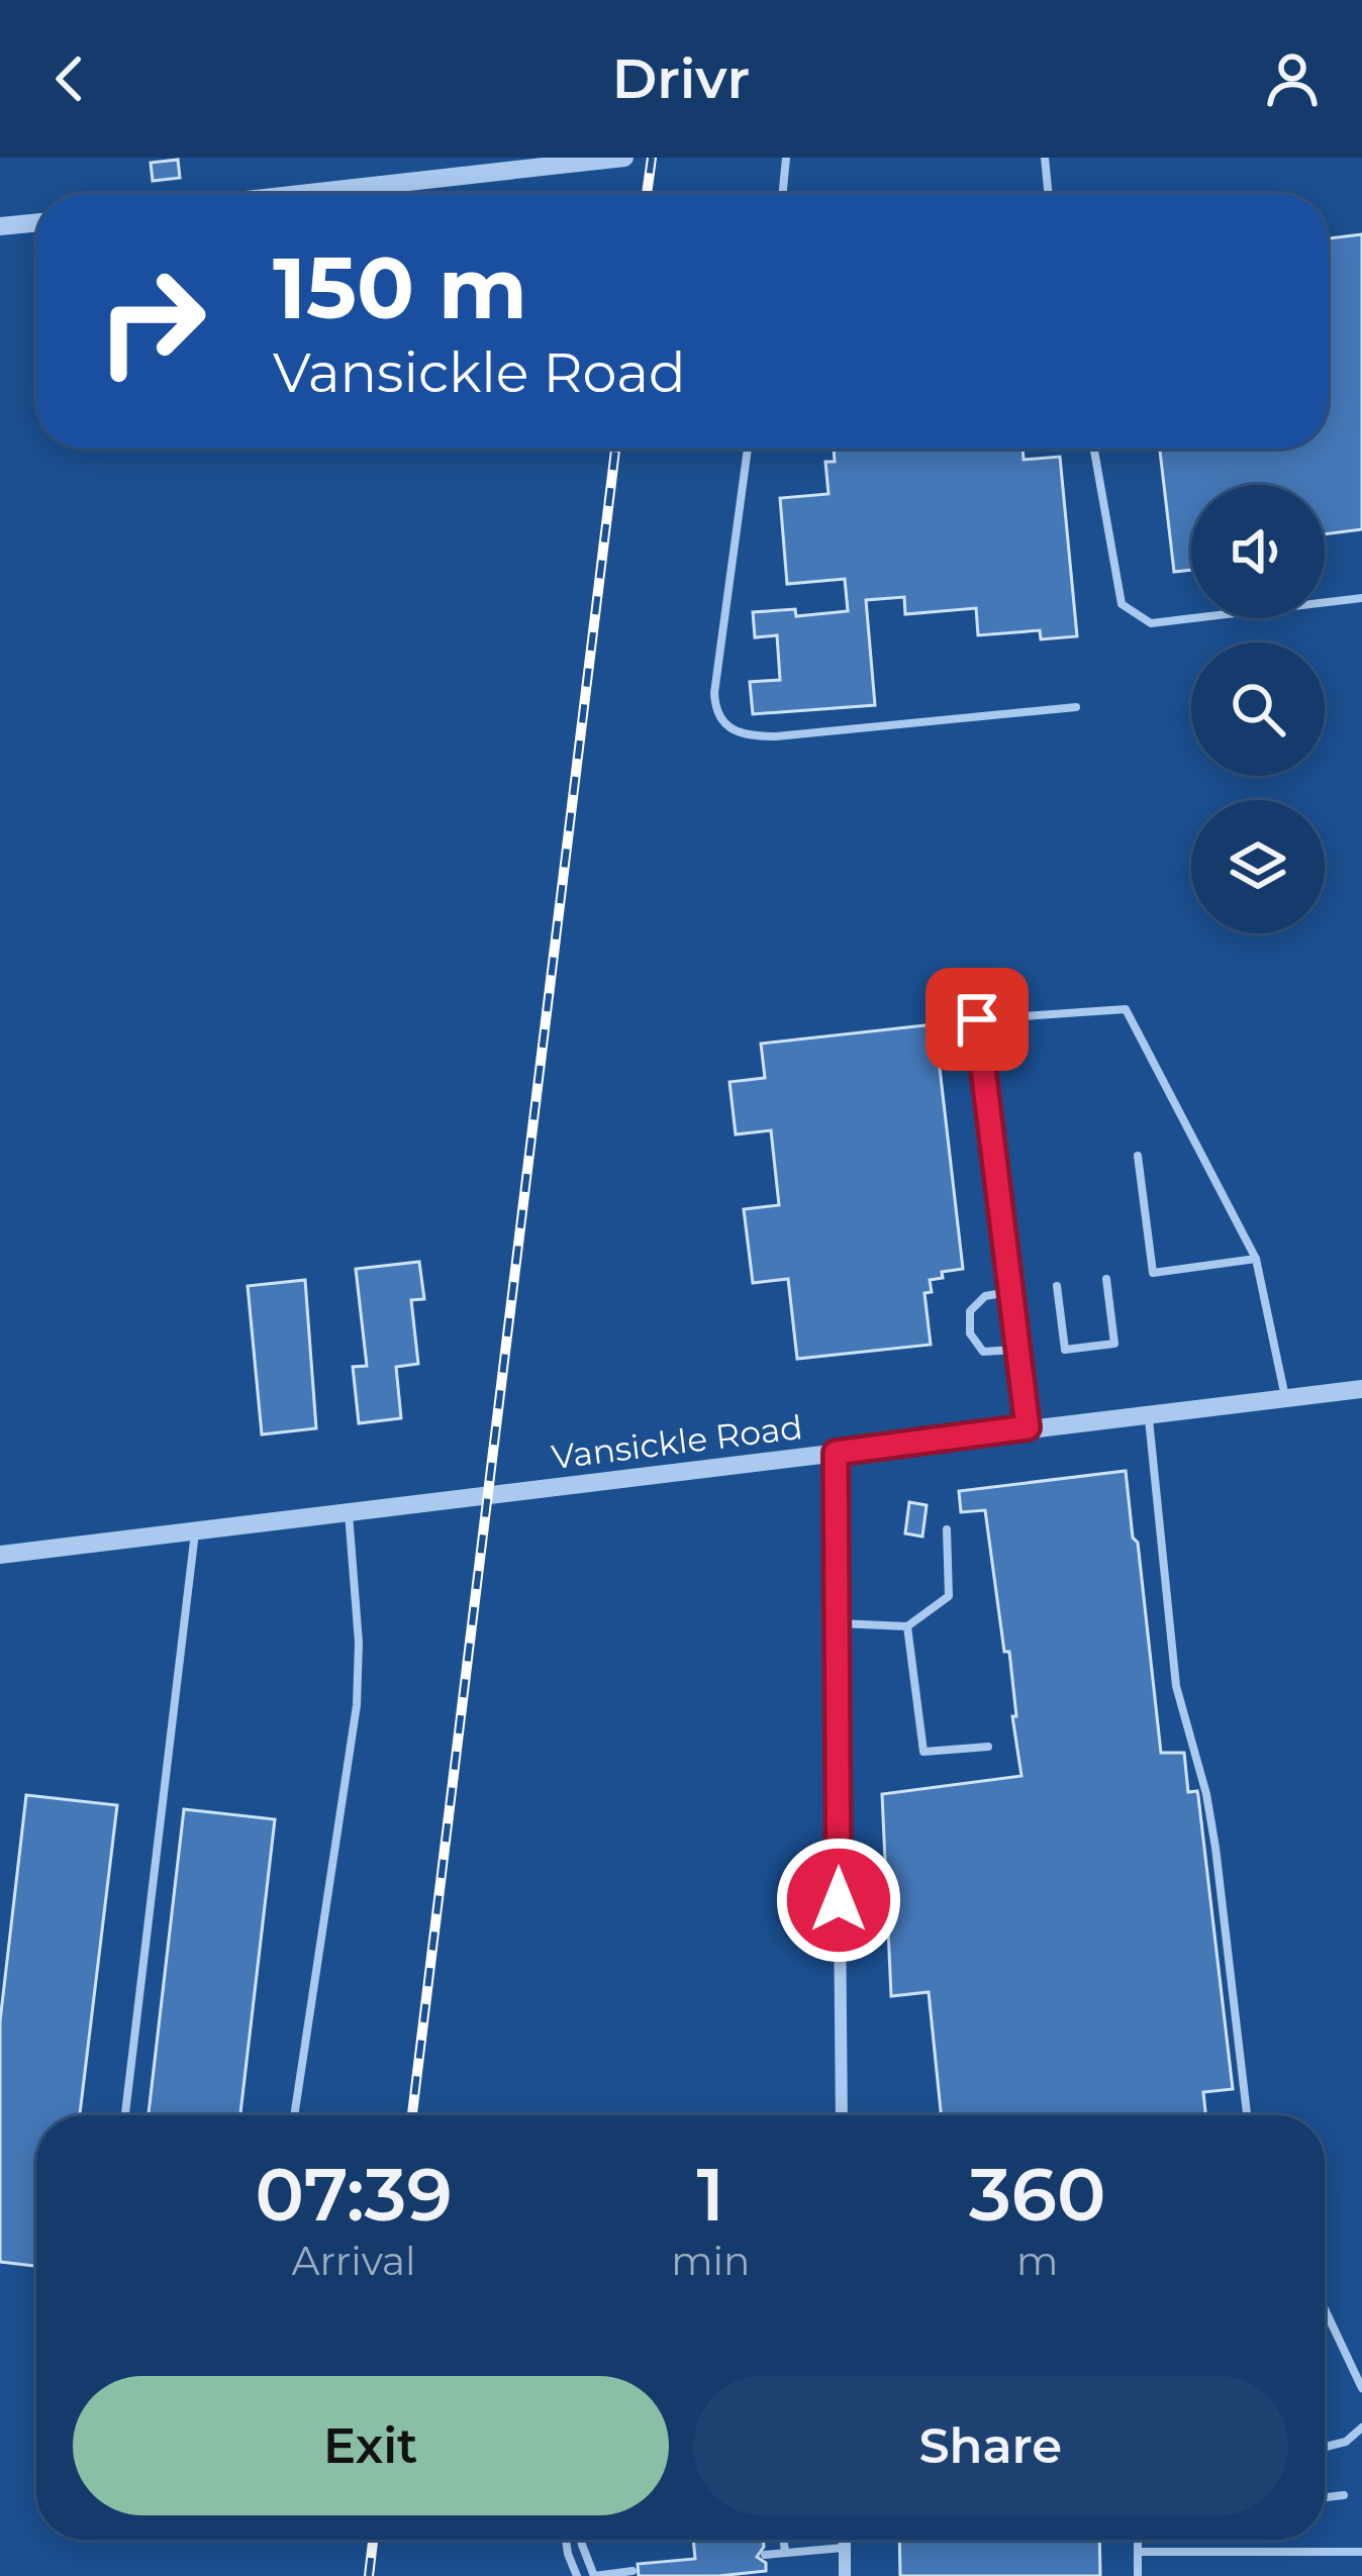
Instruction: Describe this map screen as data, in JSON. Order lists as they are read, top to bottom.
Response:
{
  "streets": {
    "street": ["Vansickle Road"]
  },
  "page": {
    "header": "Drivr",
    "turn": ["150 m", "Vansickle Road"],
    "eta": [
      "07:39",
      "Arrival",
      "1",
      "min",
      "360",
      "m"
    ],
    "buttons": ["Exit", "Share"]
  }
}
